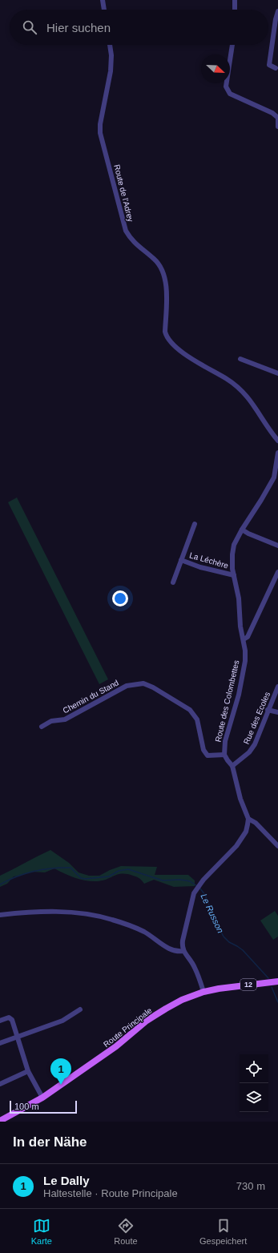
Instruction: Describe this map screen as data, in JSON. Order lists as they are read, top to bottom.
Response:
{
  "streets": {
    "main road": ["12", "Route Principale"],
    "street": [
      "Route de l'Adrey",
      "La Léchère",
      "Chemin du Stand",
      "Route des Colombettes",
      "Rue des Ecoles"
    ]
  },
  "crossings": [
    ["La Léchère", "Route des Colombettes"],
    ["Chemin du Stand", "Route des Colombettes"],
    ["Route des Colombettes", "Rue des Ecoles"]
  ],
  "water": ["Le Russon"],
  "scale_bar": "100 m",
  "north": "bottom right",
  "page": {
    "search": "Hier suchen",
    "pins": "1",
    "scale": "100 m",
    "heading": "In der Nähe",
    "list": [
      {
        "mark": "1",
        "name": "Le Dally",
        "note": "Haltestelle · Route Principale",
        "value": "730 m"
      }
    ],
    "nav": ["Karte", "Route", "Gespeichert"]
  }
}
